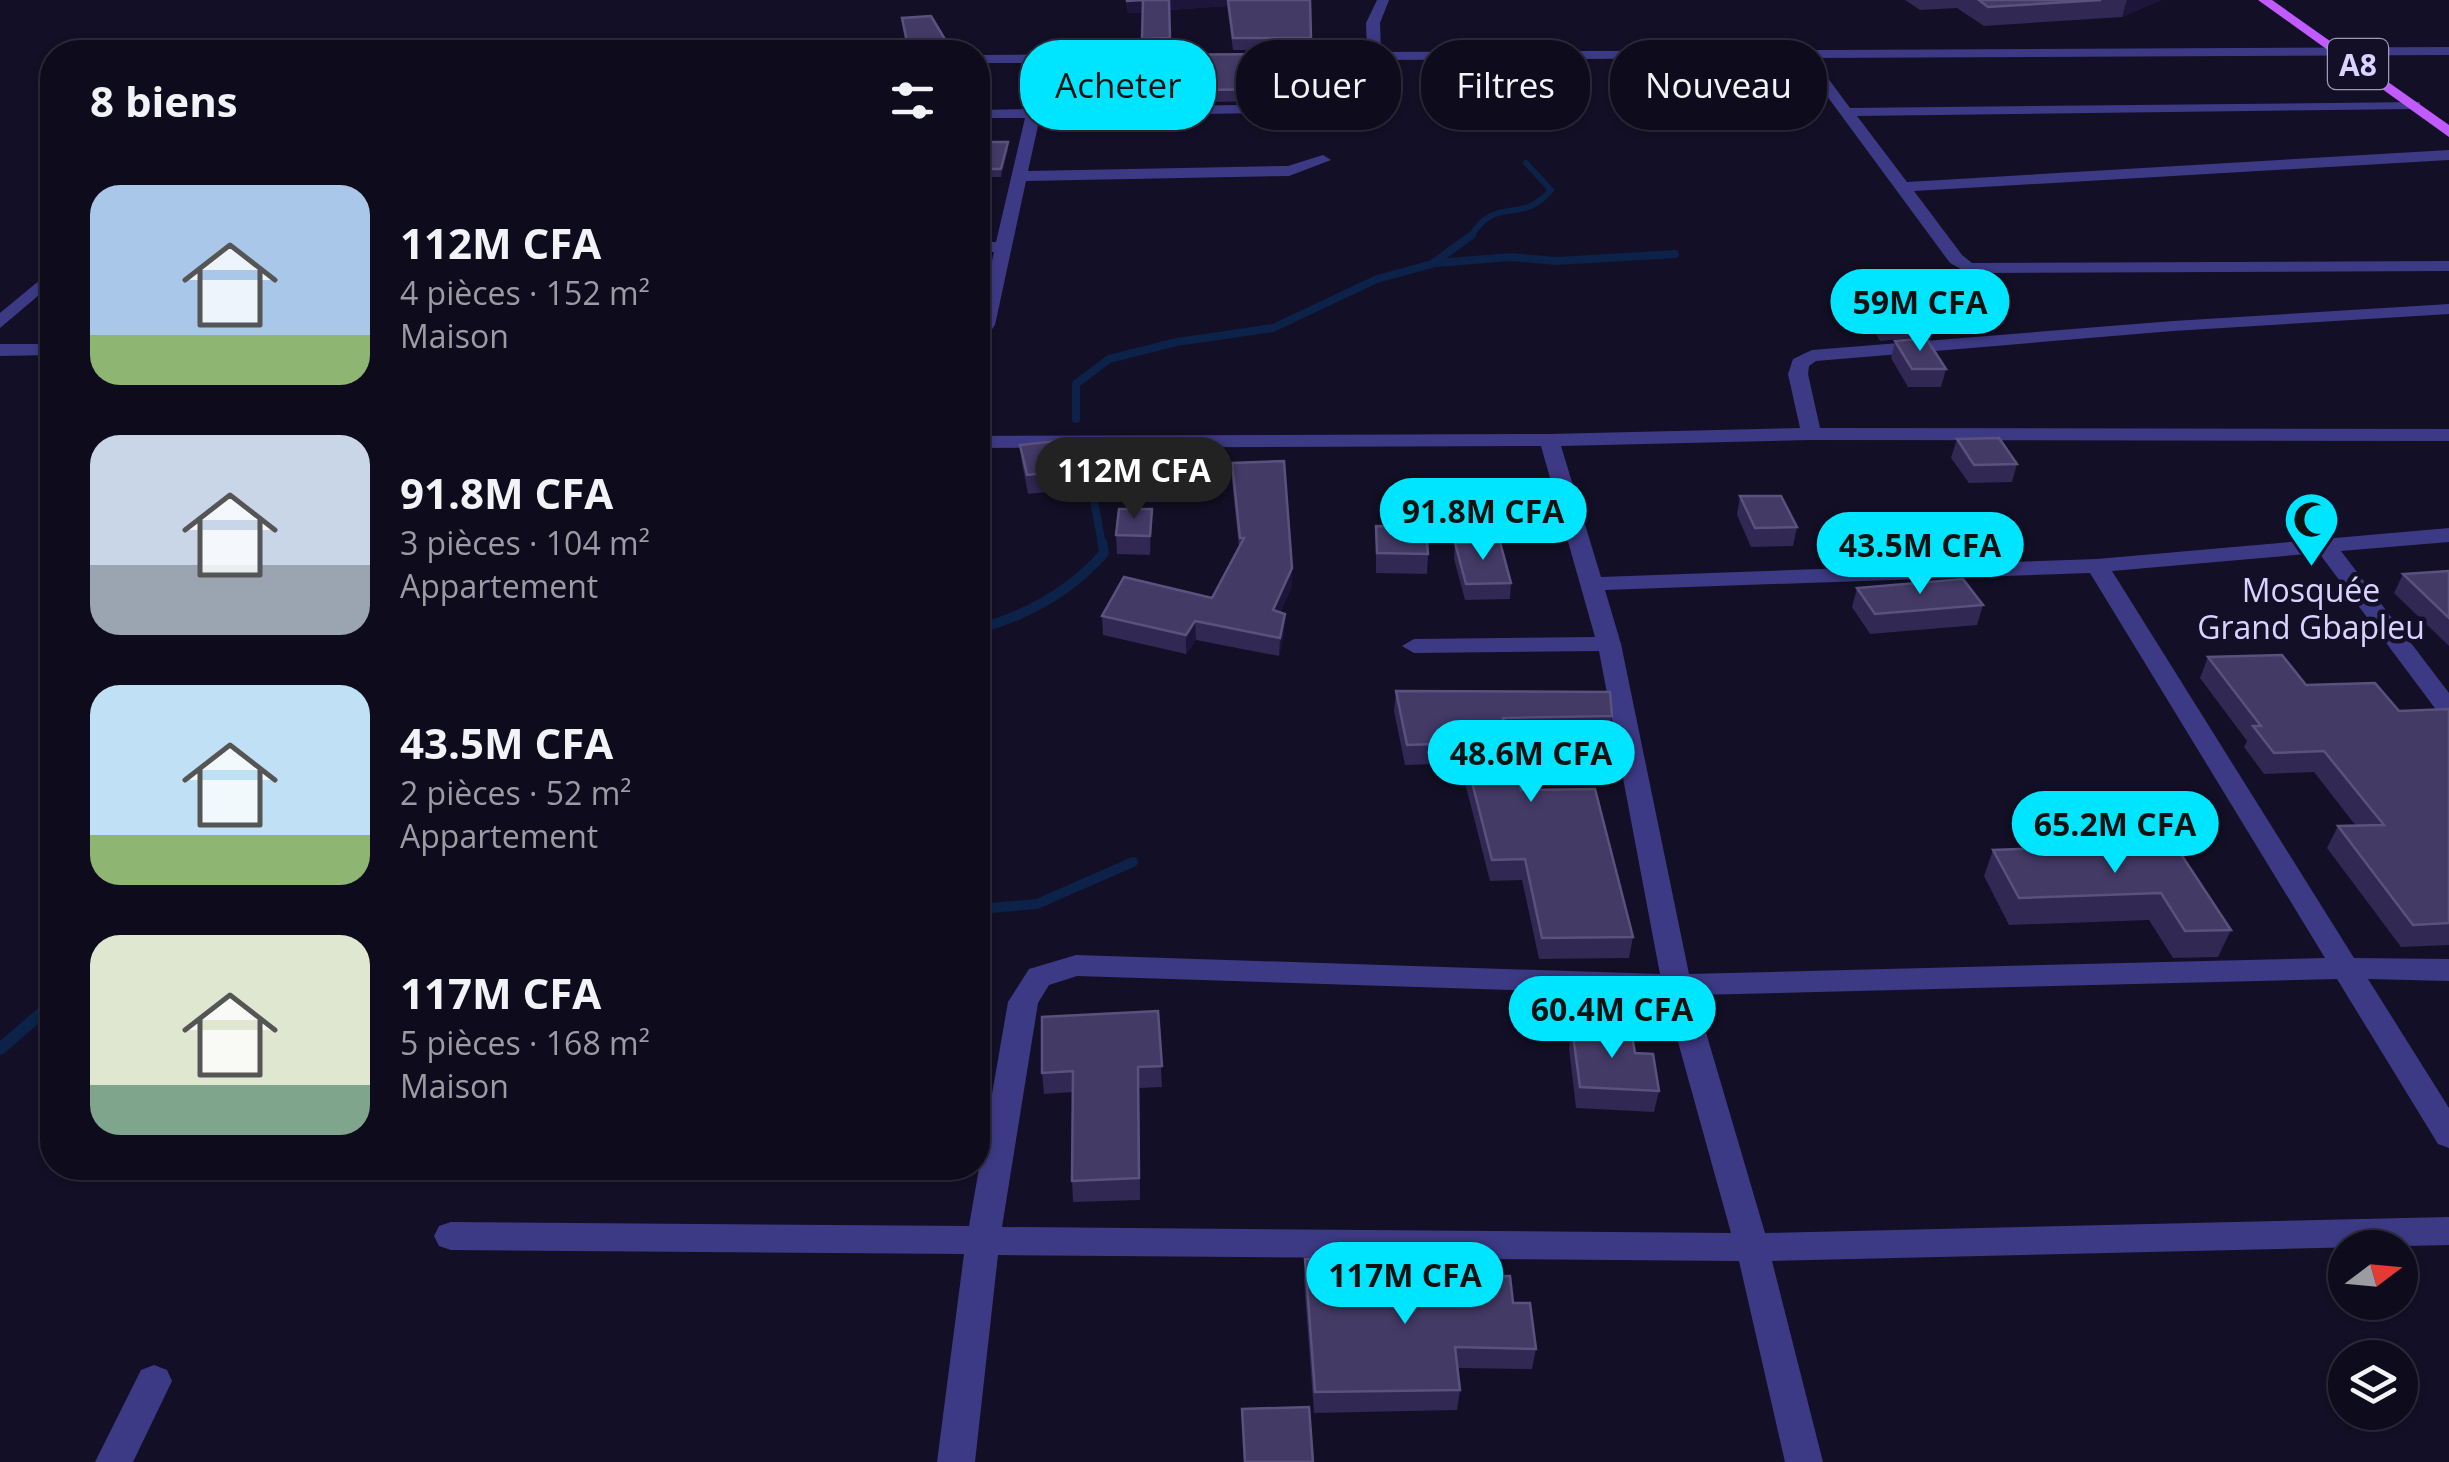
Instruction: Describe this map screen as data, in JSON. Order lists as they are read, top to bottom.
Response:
{
  "streets": {
    "main road": ["A8"]
  },
  "places": {
    "mosque": ["Mosquée Grand Gbapleu"]
  },
  "north": "right",
  "page": {
    "chip": [
      "Acheter",
      "Louer",
      "Filtres",
      "Nouveau"
    ],
    "heading": "8 biens",
    "list": [
      {
        "name": "112M CFA",
        "note": "4 pièces · 152 m² · Maison"
      },
      {
        "name": "91.8M CFA",
        "note": "3 pièces · 104 m² · Appartement"
      },
      {
        "name": "43.5M CFA",
        "note": "2 pièces · 52 m² · Appartement"
      },
      {
        "name": "117M CFA",
        "note": "5 pièces · 168 m² · Maison"
      }
    ],
    "price": [
      "59M CFA",
      "112M CFA",
      "91.8M CFA",
      "43.5M CFA",
      "48.6M CFA",
      "65.2M CFA",
      "60.4M CFA",
      "117M CFA"
    ]
  }
}
